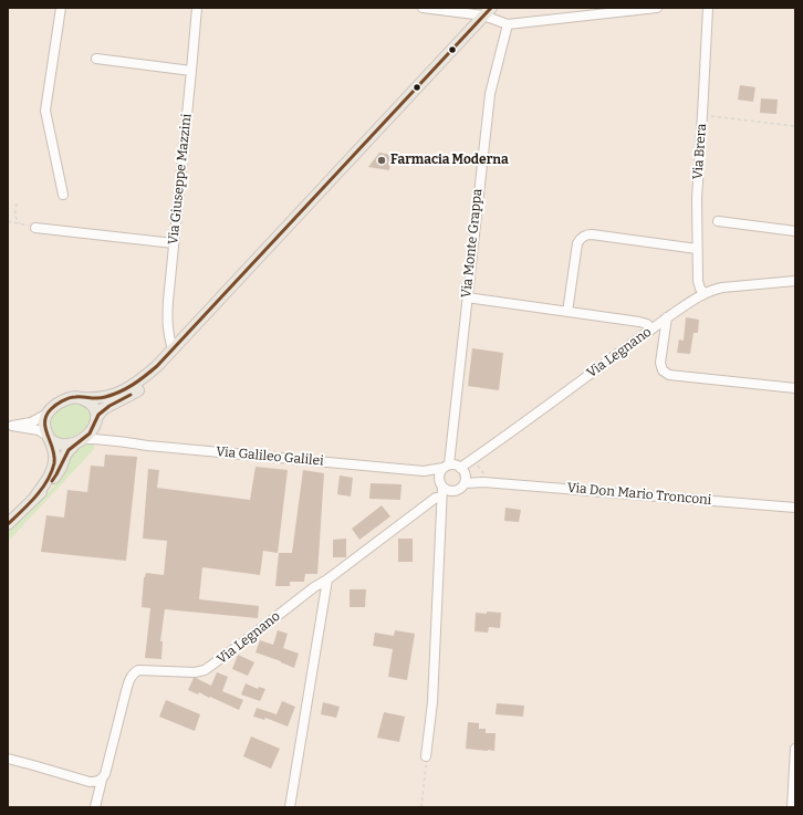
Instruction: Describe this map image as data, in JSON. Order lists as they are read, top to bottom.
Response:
{
  "streets": {
    "street": [
      "Via Brera",
      "Via Giuseppe Mazzini",
      "Via Monte Grappa",
      "Via Legnano",
      "Via Galileo Galilei",
      "Via Don Mario Tronconi"
    ]
  },
  "crossings": [
    ["Via Brera", "Via Legnano"],
    ["Via Monte Grappa", "Via Legnano"],
    ["Via Monte Grappa", "Via Galileo Galilei"],
    ["Via Monte Grappa", "Via Don Mario Tronconi"],
    ["Via Legnano", "Via Galileo Galilei"],
    ["Via Legnano", "Via Don Mario Tronconi"],
    ["Via Galileo Galilei", "Via Don Mario Tronconi"]
  ],
  "places": ["Farmacia Moderna"]
}
